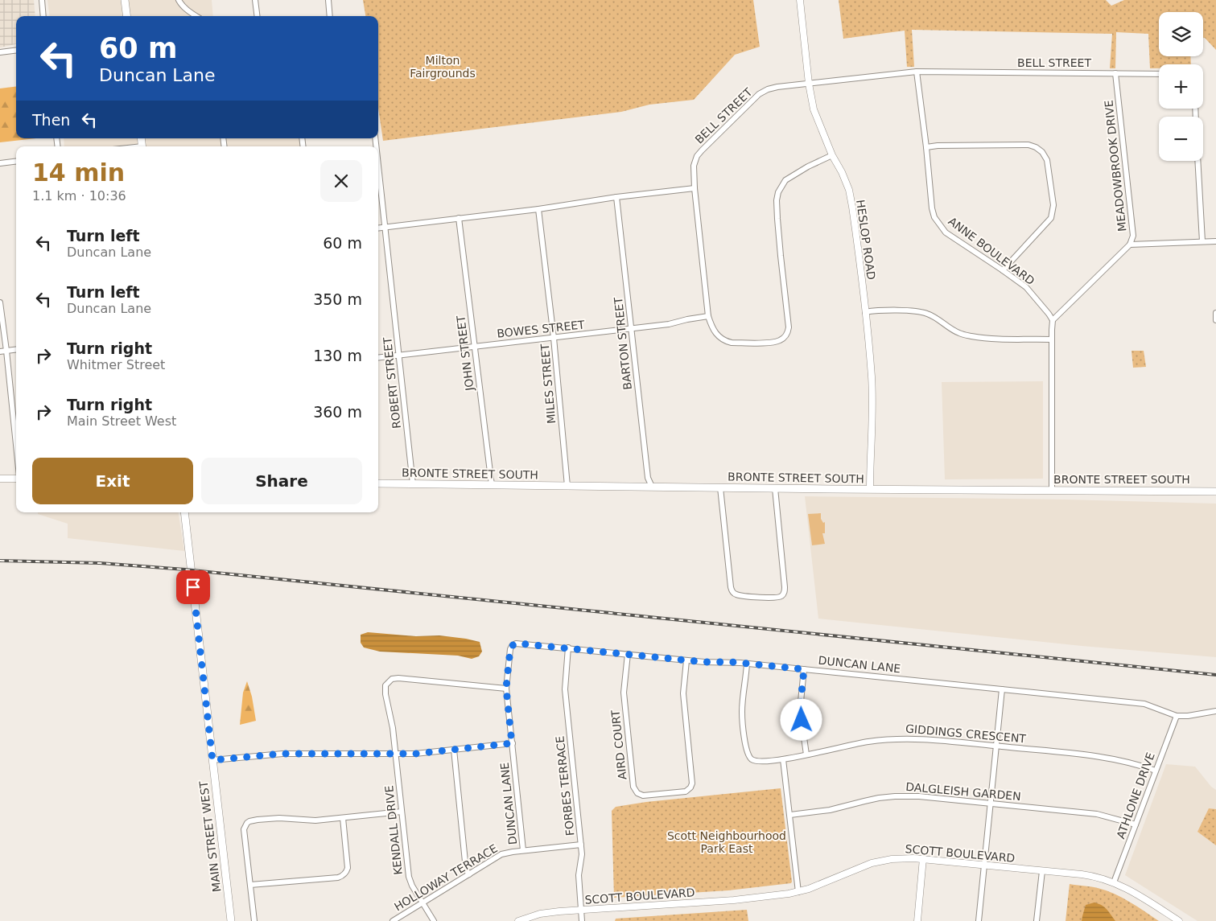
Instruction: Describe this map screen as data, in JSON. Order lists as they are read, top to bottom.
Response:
{
  "streets": {
    "main road": ["BRONTE STREET SOUTH", "MAIN STREET WEST"],
    "street": [
      "BELL STREET",
      "MEADOWBROOK DRIVE",
      "HESLOP ROAD",
      "ANNE BOULEVARD",
      "BOWES STREET",
      "BARTON STREET",
      "JOHN STREET",
      "ROBERT STREET",
      "MILES STREET",
      "DUNCAN LANE",
      "GIDDINGS CRESCENT",
      "AIRD COURT",
      "FORBES TERRACE",
      "DALGLEISH GARDEN",
      "ATHLONE DRIVE",
      "KENDALL DRIVE",
      "SCOTT BOULEVARD",
      "HOLLOWAY TERRACE"
    ]
  },
  "crossings": [
    ["BELL STREET", "MEADOWBROOK DRIVE"],
    ["BELL STREET", "HESLOP ROAD"],
    ["BELL STREET", "ANNE BOULEVARD"],
    ["BELL STREET", "BOWES STREET"],
    ["MEADOWBROOK DRIVE", "ANNE BOULEVARD"],
    ["HESLOP ROAD", "BRONTE STREET SOUTH"],
    ["BOWES STREET", "BARTON STREET"],
    ["BOWES STREET", "JOHN STREET"],
    ["BOWES STREET", "ROBERT STREET"],
    ["BOWES STREET", "MILES STREET"],
    ["BARTON STREET", "BRONTE STREET SOUTH"],
    ["JOHN STREET", "BRONTE STREET SOUTH"],
    ["ROBERT STREET", "BRONTE STREET SOUTH"],
    ["MILES STREET", "BRONTE STREET SOUTH"],
    ["DUNCAN LANE", "GIDDINGS CRESCENT"],
    ["DUNCAN LANE", "AIRD COURT"],
    ["DUNCAN LANE", "FORBES TERRACE"],
    ["DUNCAN LANE", "ATHLONE DRIVE"],
    ["DUNCAN LANE", "KENDALL DRIVE"],
    ["DUNCAN LANE", "HOLLOWAY TERRACE"],
    ["GIDDINGS CRESCENT", "ATHLONE DRIVE"],
    ["FORBES TERRACE", "SCOTT BOULEVARD"],
    ["FORBES TERRACE", "HOLLOWAY TERRACE"],
    ["DALGLEISH GARDEN", "ATHLONE DRIVE"],
    ["ATHLONE DRIVE", "SCOTT BOULEVARD"],
    ["KENDALL DRIVE", "HOLLOWAY TERRACE"]
  ],
  "parks": ["Milton Fairgrounds", "Scott Neighbourhood Park East"],
  "page": {
    "map_buttons": ["+", "−"],
    "turn": ["60 m", "Duncan Lane"],
    "then": "Then",
    "heading": ["14 min", "1.1 km · 10:36"],
    "list": [
      {
        "name": "Turn left",
        "note": "Duncan Lane",
        "value": "60 m"
      },
      {
        "name": "Turn left",
        "note": "Duncan Lane",
        "value": "350 m"
      },
      {
        "name": "Turn right",
        "note": "Whitmer Street",
        "value": "130 m"
      },
      {
        "name": "Turn right",
        "note": "Main Street West",
        "value": "360 m"
      }
    ],
    "buttons": ["Exit", "Share"]
  }
}
